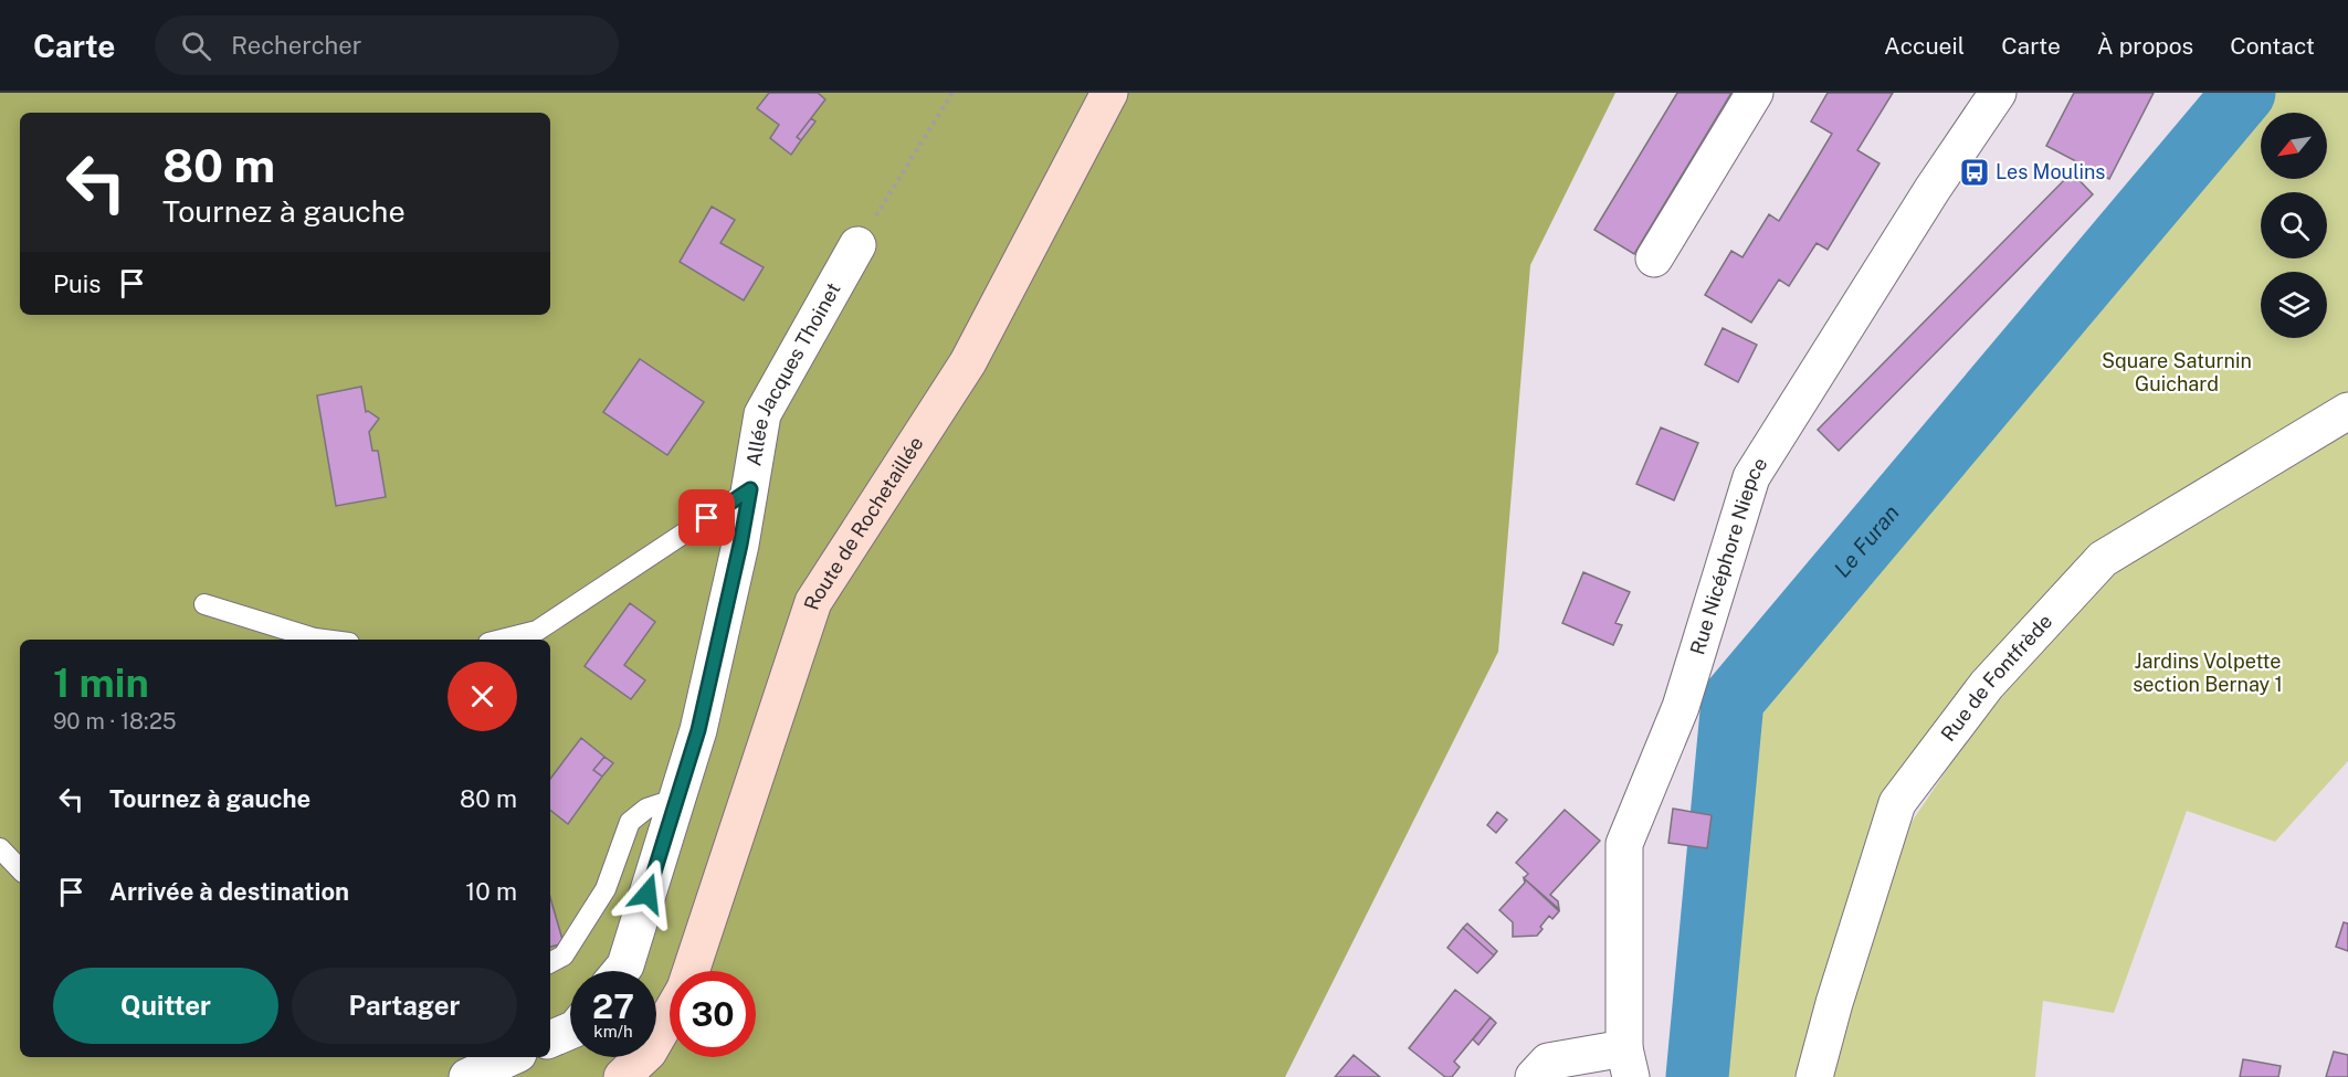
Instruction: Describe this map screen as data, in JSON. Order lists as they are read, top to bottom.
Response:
{
  "streets": {
    "main road": ["Route de Rochetaillée"],
    "street": ["Allée Jacques Thoinet", "Rue Nicéphore Niepce", "Rue de Fontfrède"]
  },
  "water": ["Le Furan"],
  "parks": ["Square Saturnin Guichard", "Jardins Volpette section Bernay 1"],
  "places": {
    "bus stop": ["Les Moulins"]
  },
  "north": "bottom left",
  "page": {
    "header": "Carte",
    "search": "Rechercher",
    "nav": [
      "Accueil",
      "Carte",
      "À propos",
      "Contact"
    ],
    "turn": ["80 m", "Tournez à gauche"],
    "then": "Puis",
    "heading": ["1 min", "90 m · 18:25"],
    "list": [
      {
        "name": "Tournez à gauche",
        "value": "80 m"
      },
      {
        "name": "Arrivée à destination",
        "value": "10 m"
      }
    ],
    "buttons": ["Quitter", "Partager"],
    "speed": "27 km/h",
    "limit": "30"
  }
}
